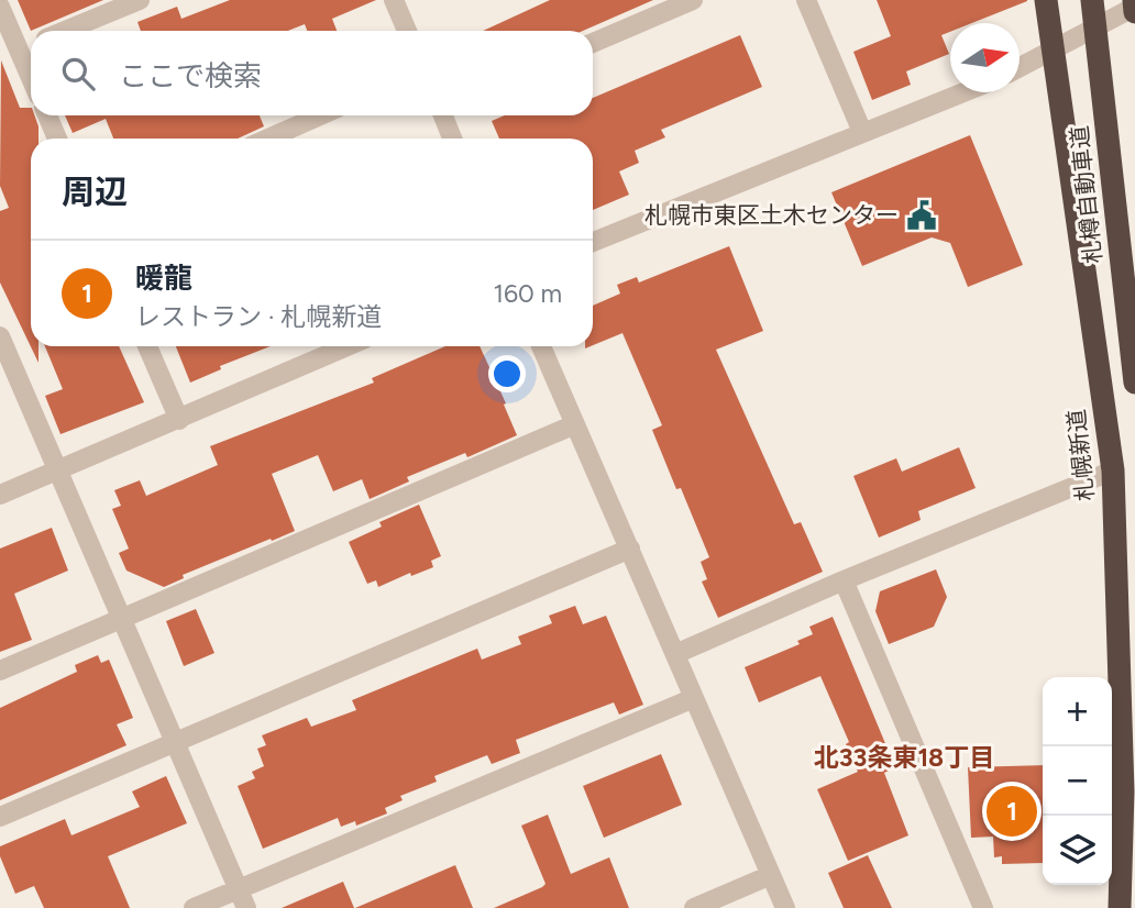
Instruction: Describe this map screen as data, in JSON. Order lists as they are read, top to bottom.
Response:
{
  "streets": {
    "highway": ["札樽自動車道", "札幌新道"]
  },
  "districts": ["北33条東18丁目"],
  "places": {
    "public building": ["札幌市東区土木センター"]
  },
  "north": "right",
  "page": {
    "search": "ここで検索",
    "heading": "周辺",
    "list": [
      {
        "mark": "1",
        "name": "暖龍",
        "note": "レストラン · 札幌新道",
        "value": "160 m"
      }
    ],
    "map_buttons": ["+", "−"],
    "pins": "1"
  }
}
